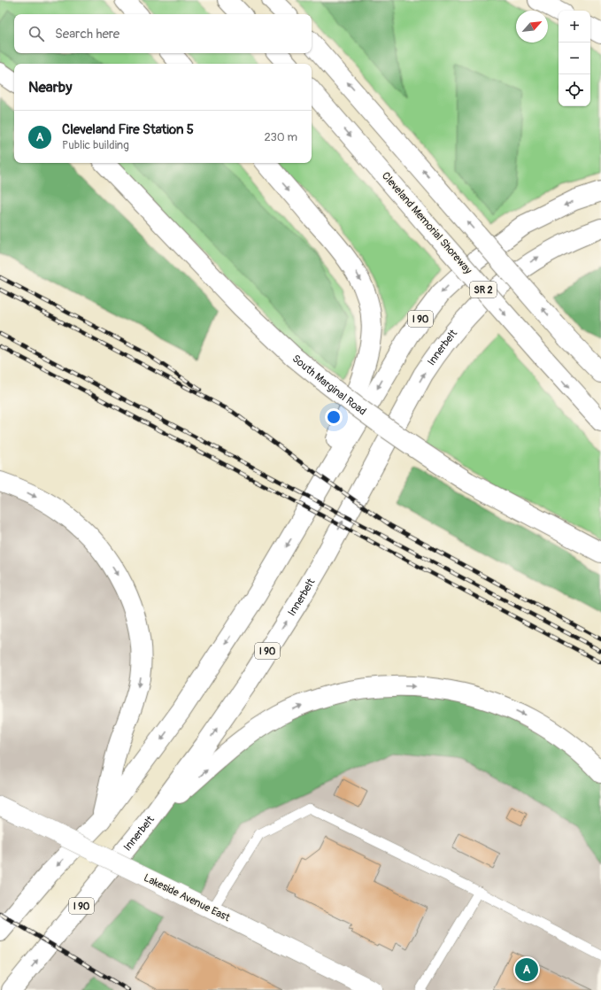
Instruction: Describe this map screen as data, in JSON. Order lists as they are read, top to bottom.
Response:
{
  "streets": {
    "main road": [
      "Cleveland Memorial Shoreway",
      "SR 2",
      "I 90",
      "Innerbelt",
      "South Marginal Road"
    ],
    "street": ["Lakeside Avenue East"]
  },
  "north": "top right",
  "page": {
    "map_buttons": ["+", "−"],
    "search": "Search here",
    "heading": "Nearby",
    "list": [
      {
        "mark": "A",
        "name": "Cleveland Fire Station 5",
        "note": "Public building",
        "value": "230 m"
      }
    ],
    "pins": "A"
  }
}
